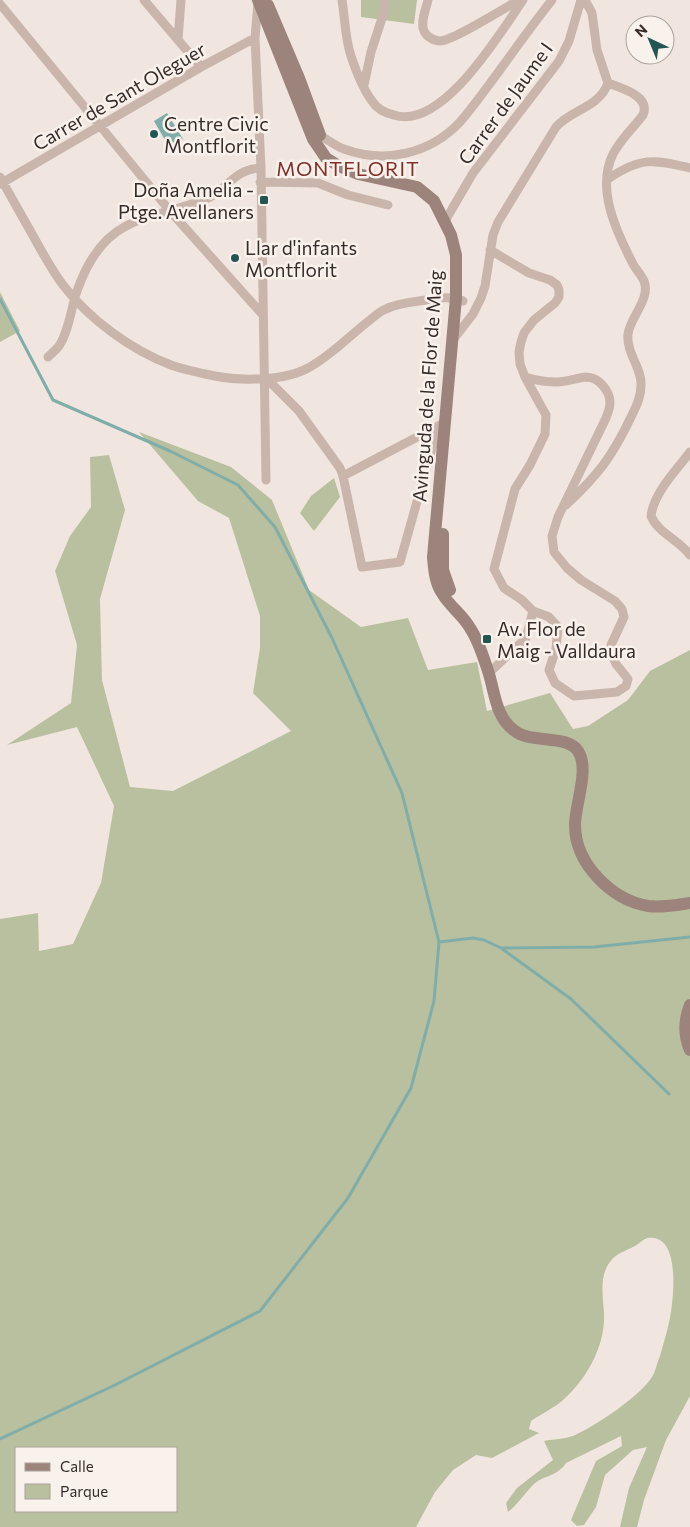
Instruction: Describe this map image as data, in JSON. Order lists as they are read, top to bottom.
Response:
{
  "streets": {
    "street": ["Carrer de Sant Oleguer", "Carrer de Jaume I", "Avinguda de la Flor de Maig"]
  },
  "crossings": [
    ["Carrer de Jaume I", "Avinguda de la Flor de Maig"]
  ],
  "districts": ["MONTFLORIT"],
  "places": {
    "other": ["Centre Civic Montflorit", "Llar d'infants Montflorit"],
    "transit": ["Doña Amelia - Ptge. Avellaners", "Av. Flor de Maig - Valldaura"]
  },
  "legend": ["Calle", "Parque"],
  "north": "top left"
}
